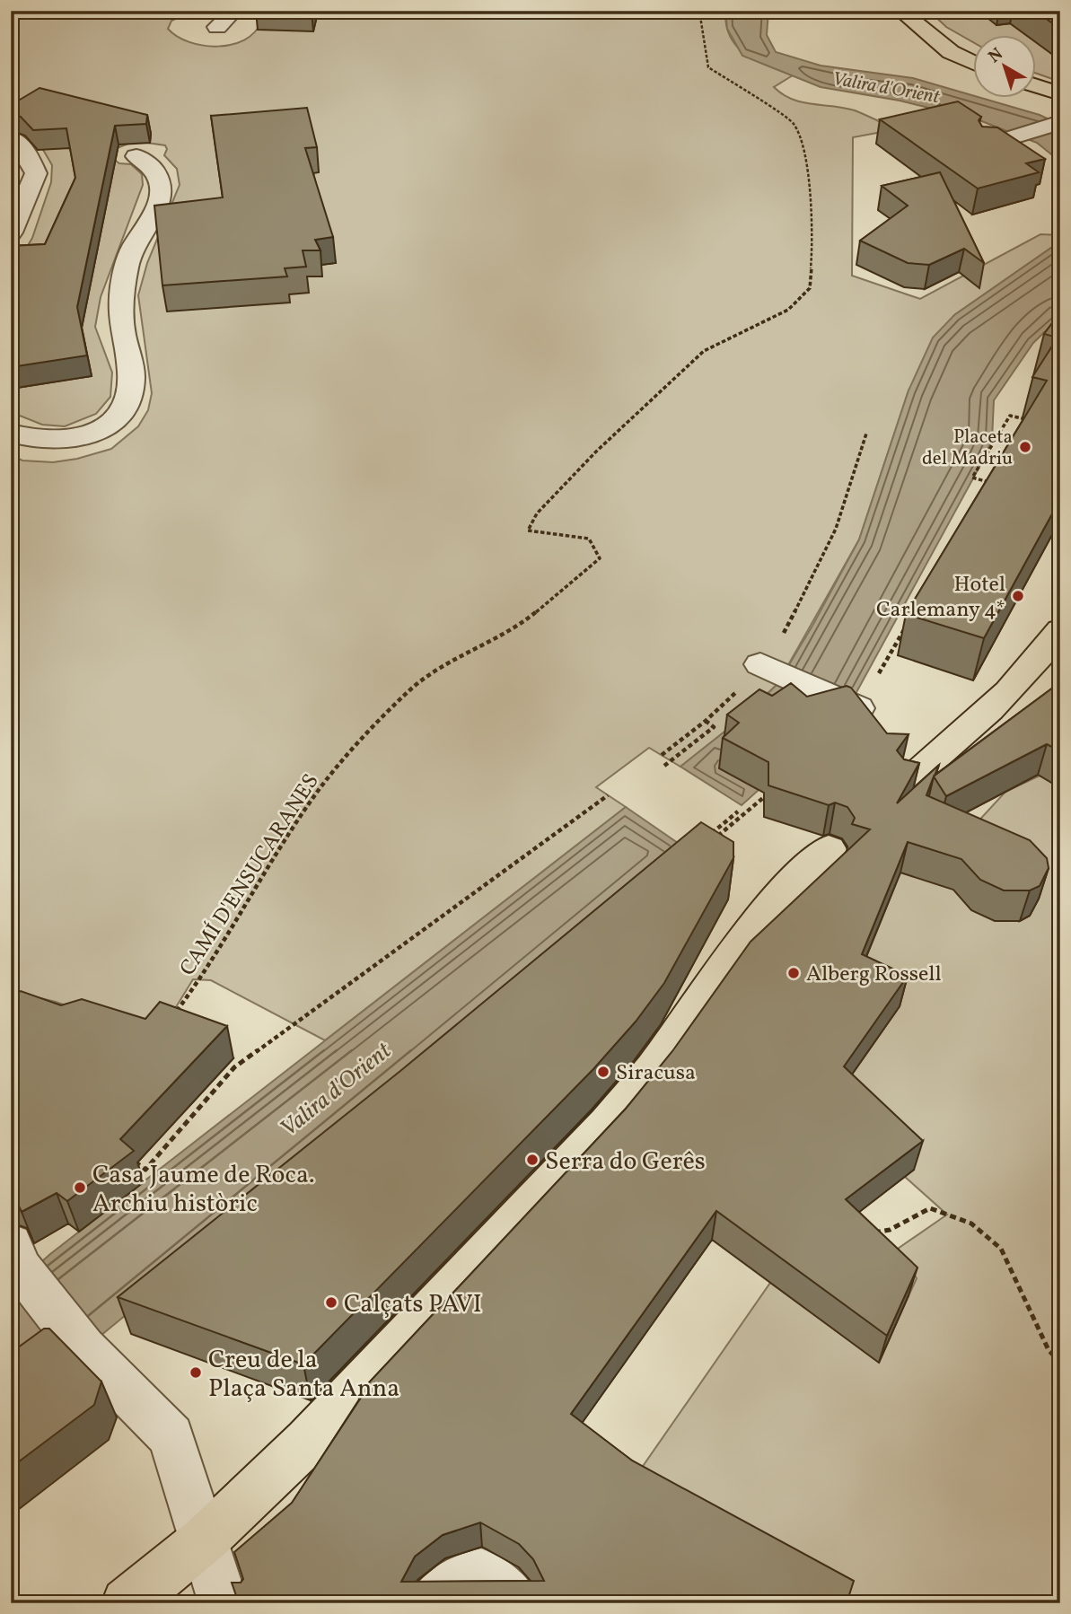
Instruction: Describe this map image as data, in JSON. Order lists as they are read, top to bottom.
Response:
{
  "streets": {
    "path": ["CAMÍ D'ENSUCARANES"]
  },
  "water": ["Valira d'Orient"],
  "places": [
    "Placeta del Madriu",
    "Hotel Carlemany 4*",
    "Alberg Rossell",
    "Siracusa",
    "Serra do Gerês",
    "Casa Jaume de Roca. Archiu històric",
    "Calçats PAVI",
    "Creu de la Plaça Santa Anna"
  ],
  "north": "top left"
}
